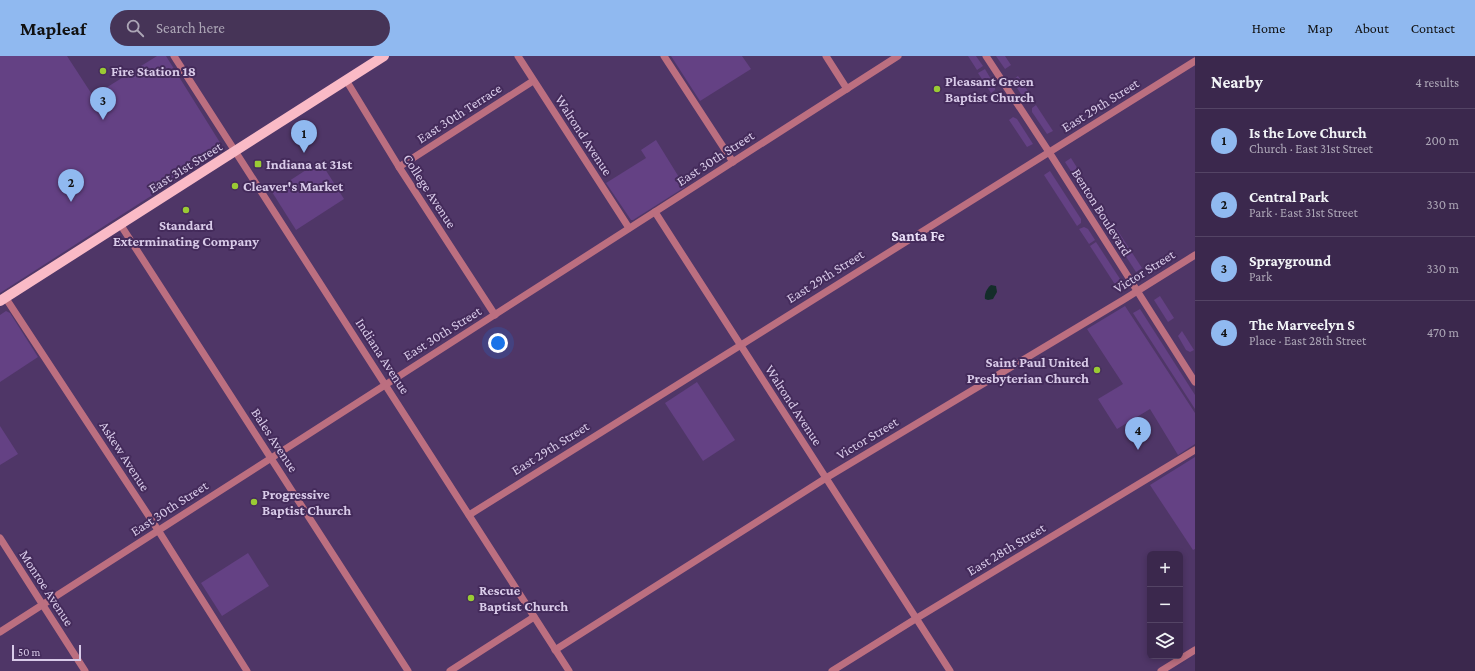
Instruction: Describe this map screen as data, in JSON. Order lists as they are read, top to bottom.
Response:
{
  "streets": {
    "main road": ["East 31st Street"],
    "street": [
      "East 29th Street",
      "East 30th Terrace",
      "Walrond Avenue",
      "East 30th Street",
      "College Avenue",
      "Benton Boulevard",
      "Victor Street",
      "Indiana Avenue",
      "Bales Avenue",
      "Askew Avenue",
      "East 28th Street",
      "Monroe Avenue"
    ]
  },
  "crossings": [
    ["East 29th Street", "Walrond Avenue"],
    ["East 29th Street", "Benton Boulevard"],
    ["East 29th Street", "Indiana Avenue"],
    ["East 30th Terrace", "Walrond Avenue"],
    ["East 30th Terrace", "College Avenue"],
    ["Walrond Avenue", "East 30th Street"],
    ["Walrond Avenue", "Victor Street"],
    ["Walrond Avenue", "East 28th Street"],
    ["East 30th Street", "College Avenue"],
    ["East 30th Street", "Indiana Avenue"],
    ["East 30th Street", "Bales Avenue"],
    ["East 30th Street", "Askew Avenue"],
    ["East 30th Street", "Monroe Avenue"],
    ["East 31st Street", "College Avenue"],
    ["East 31st Street", "Indiana Avenue"],
    ["East 31st Street", "Bales Avenue"],
    ["East 31st Street", "Askew Avenue"],
    ["Benton Boulevard", "Victor Street"],
    ["Victor Street", "Indiana Avenue"]
  ],
  "districts": ["Santa Fe"],
  "places": {
    "other": [
      "Fire Station 18",
      "Pleasant Green Baptist Church",
      "Cleaver's Market",
      "Standard Exterminating Company",
      "Saint Paul United Presbyterian Church",
      "Progressive Baptist Church",
      "Rescue Baptist Church"
    ],
    "transit": ["Indiana at 31st"]
  },
  "scale_bar": "50 m",
  "page": {
    "header": "Mapleaf",
    "search": "Search here",
    "nav": [
      "Home",
      "Map",
      "About",
      "Contact"
    ],
    "heading": ["Nearby", "4 results"],
    "pins": [
      "3",
      "1",
      "2",
      "4"
    ],
    "list": [
      {
        "mark": "1",
        "name": "Is the Love Church",
        "note": "Church · East 31st Street",
        "value": "200 m"
      },
      {
        "mark": "2",
        "name": "Central Park",
        "note": "Park · East 31st Street",
        "value": "330 m"
      },
      {
        "mark": "3",
        "name": "Sprayground",
        "note": "Park",
        "value": "330 m"
      },
      {
        "mark": "4",
        "name": "The Marveelyn S",
        "note": "Place · East 28th Street",
        "value": "470 m"
      }
    ],
    "map_buttons": ["+", "−"],
    "scale": "50 m"
  }
}
